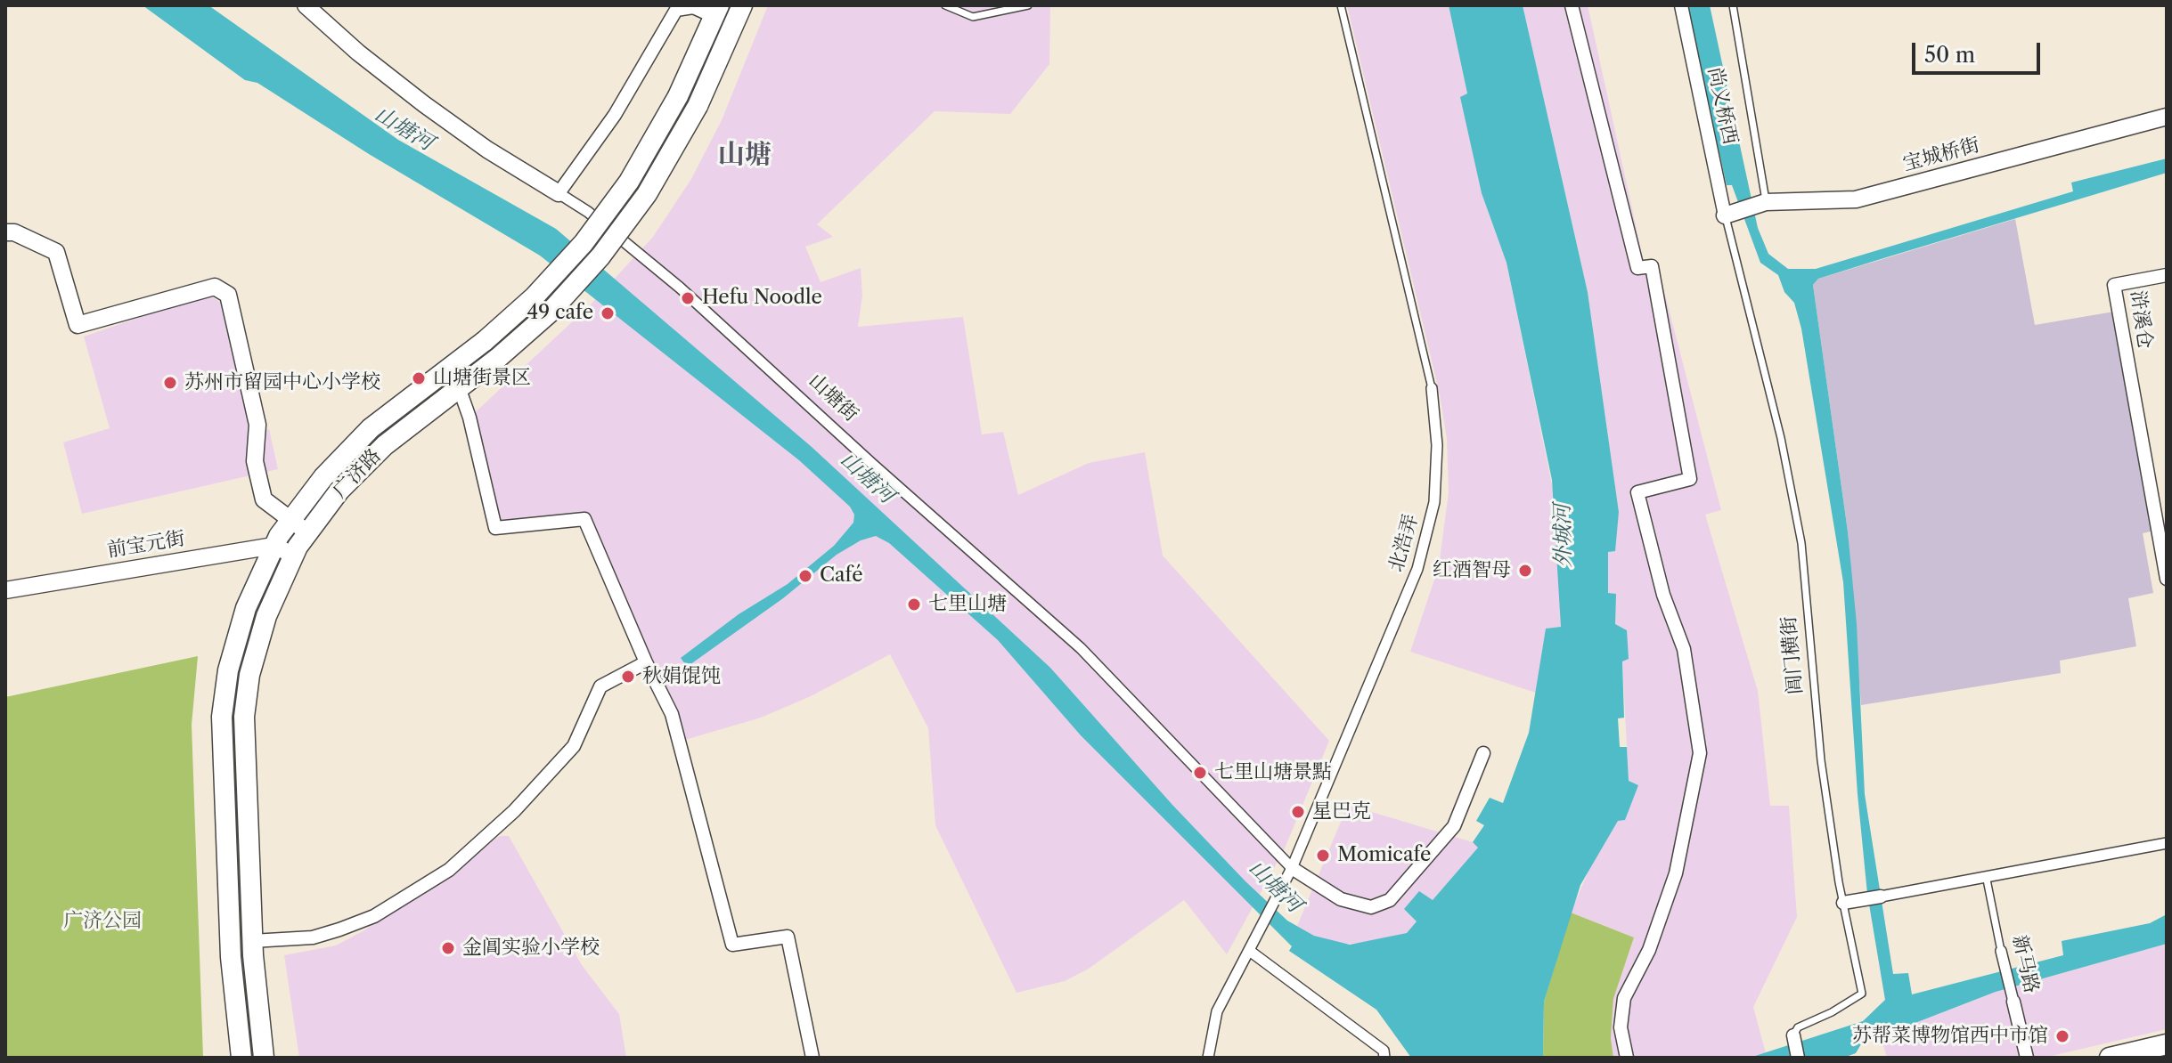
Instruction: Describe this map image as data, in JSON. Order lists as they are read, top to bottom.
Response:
{
  "streets": {
    "main road": ["广济路"],
    "street": [
      "尚义桥西",
      "宝城桥街",
      "浒溪仓",
      "山塘街",
      "北浩弄",
      "前宝元街",
      "阊门横街",
      "新马路"
    ]
  },
  "crossings": [
    ["尚义桥西", "宝城桥街"],
    ["尚义桥西", "阊门横街"],
    ["宝城桥街", "阊门横街"],
    ["山塘街", "北浩弄"],
    ["广济路", "前宝元街"]
  ],
  "districts": ["山塘"],
  "water": ["山塘河", "外城河"],
  "parks": ["广济公园"],
  "places": [
    "Hefu Noodle",
    "49 cafe",
    "山塘街景区",
    "苏州市留园中心小学校",
    "红酒智母",
    "Café",
    "七里山塘",
    "秋娟馄饨",
    "七里山塘景點",
    "星巴克",
    "Momicafe",
    "金阊实验小学校",
    "苏帮菜博物馆西中市馆"
  ],
  "scale_bar": "50 m"
}
